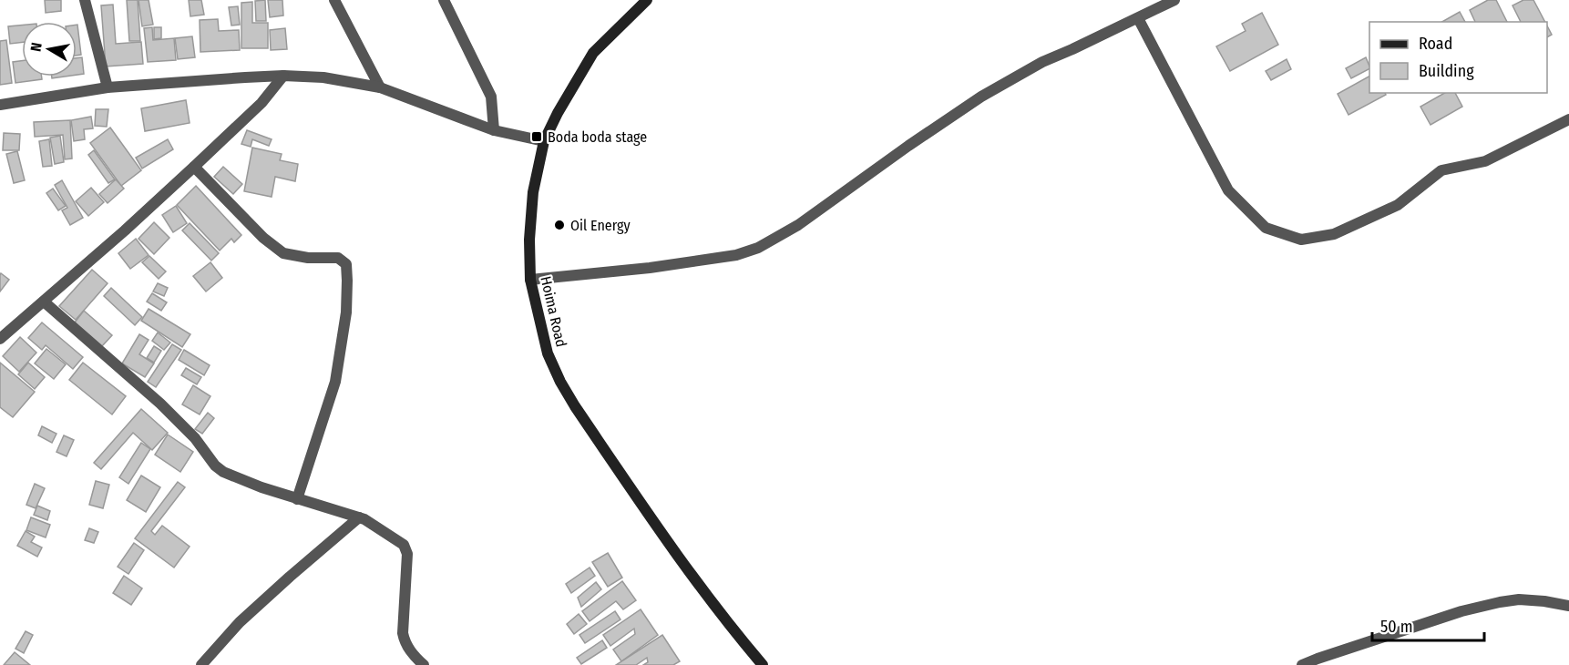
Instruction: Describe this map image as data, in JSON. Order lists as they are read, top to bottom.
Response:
{
  "streets": {
    "main road": ["Hoima Road"]
  },
  "places": {
    "transit": ["Boda boda stage"],
    "other": ["Oil Energy"]
  },
  "legend": ["Road", "Building"],
  "scale_bar": "50 m",
  "north": "left"
}
